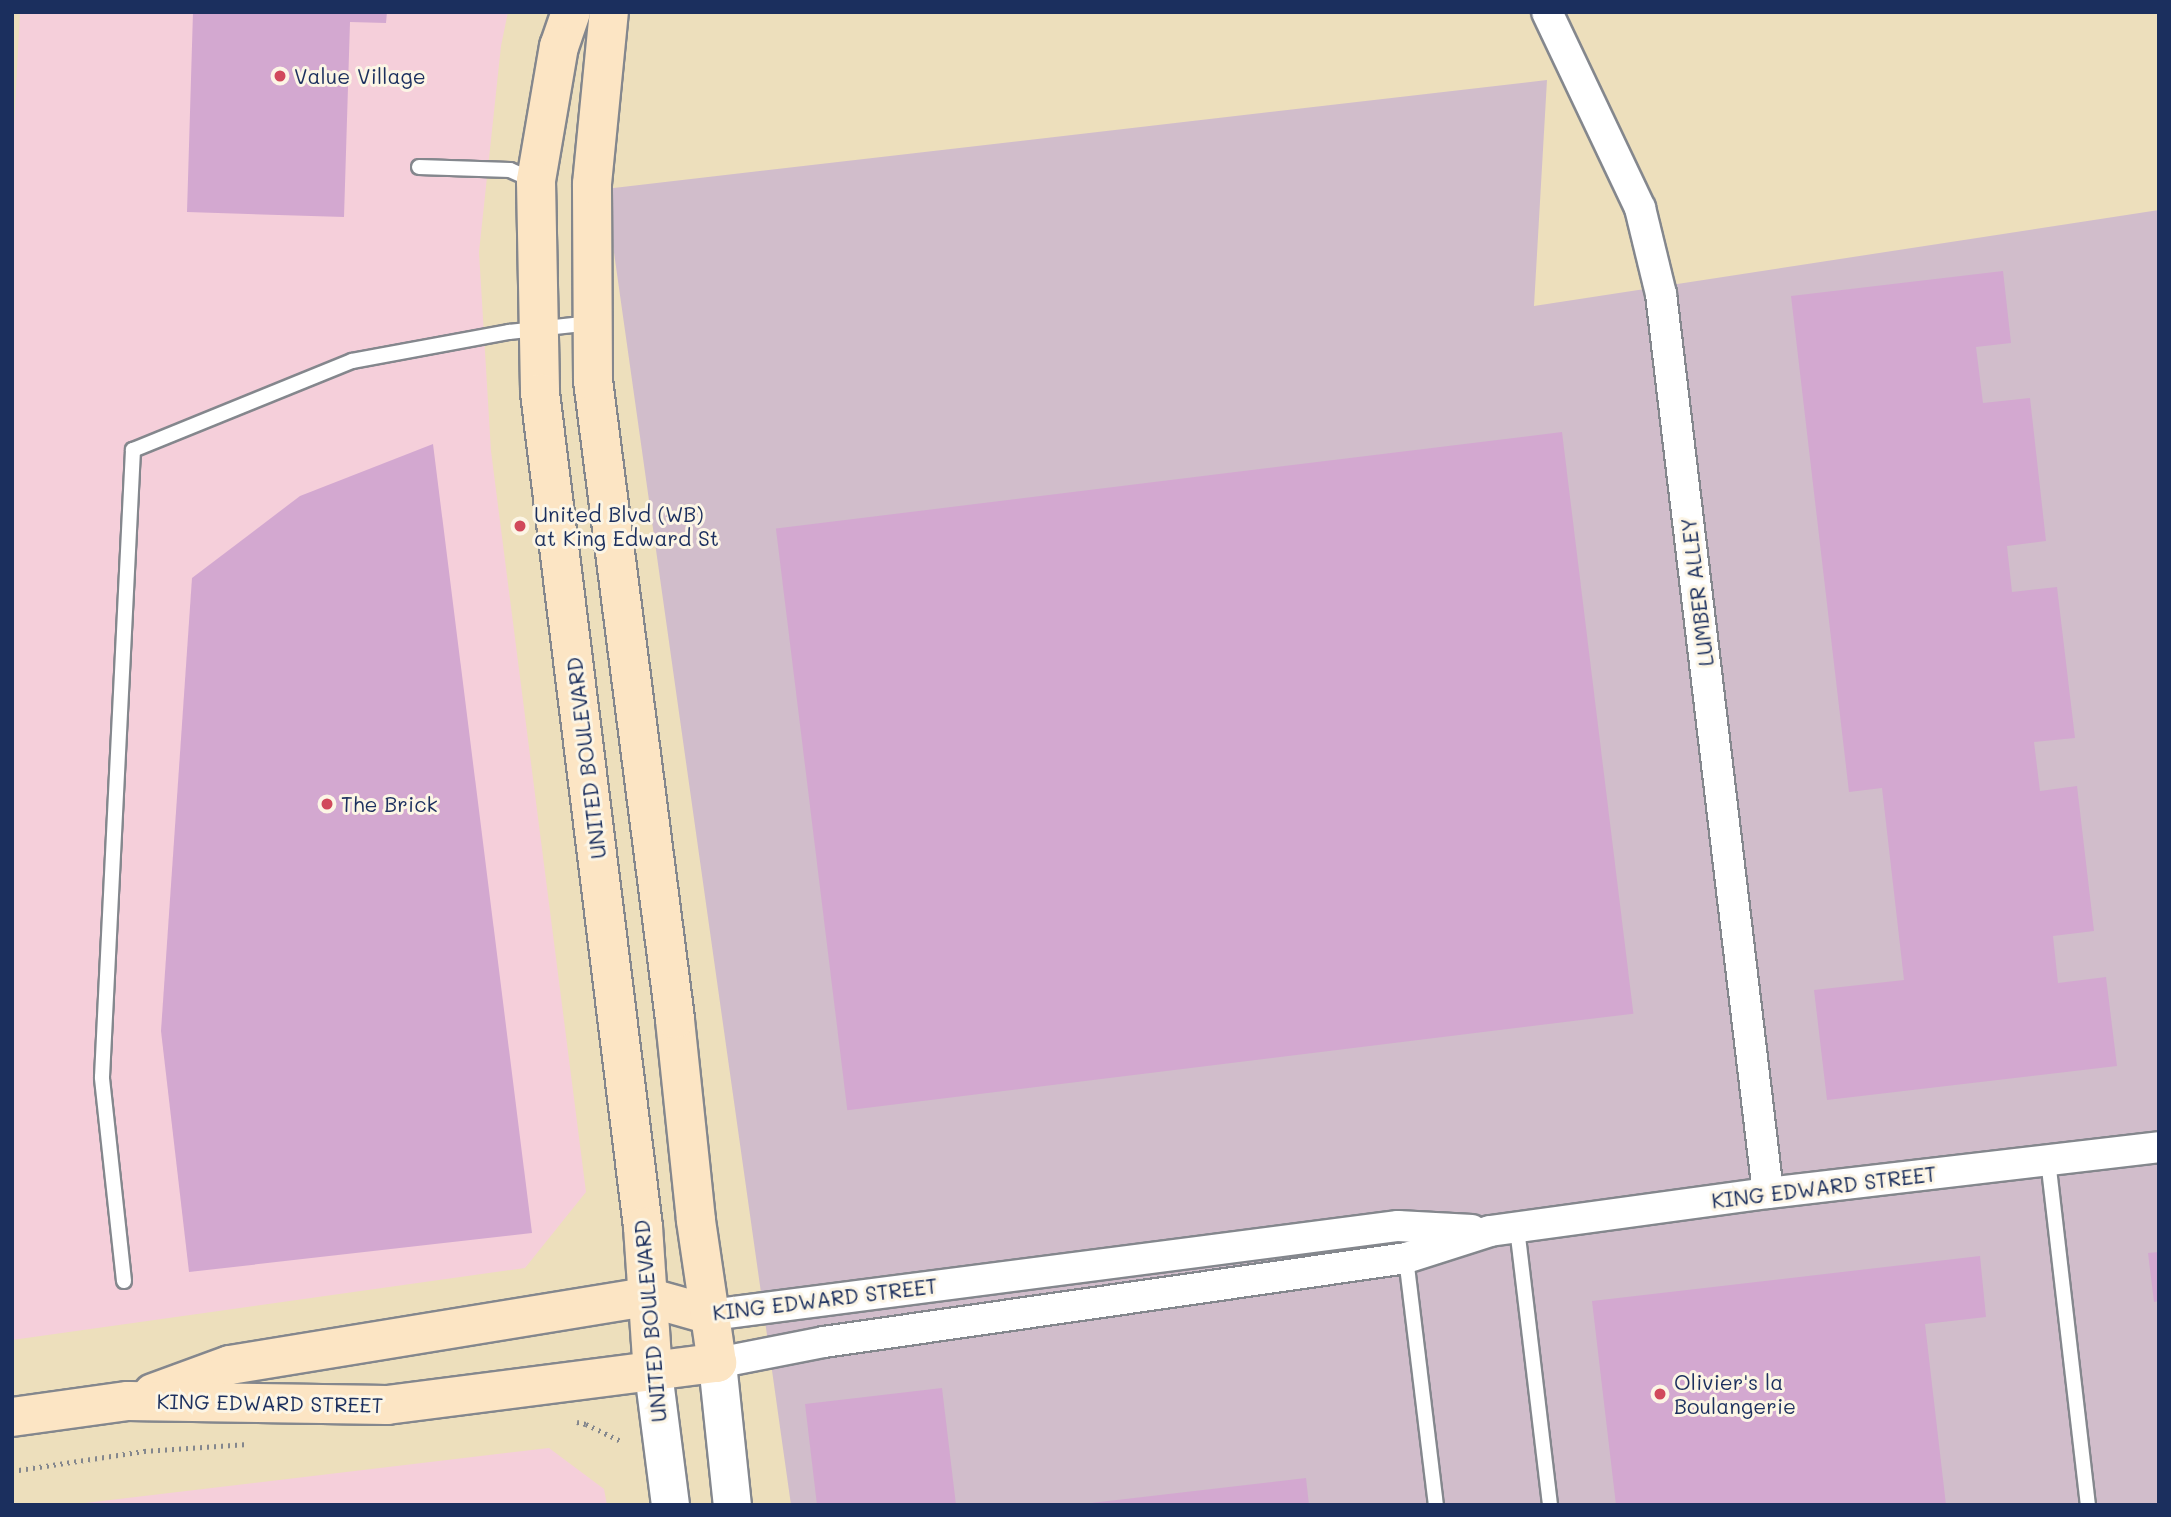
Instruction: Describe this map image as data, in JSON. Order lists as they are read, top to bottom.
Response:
{
  "streets": {
    "main road": ["UNITED BOULEVARD", "KING EDWARD STREET"],
    "street": ["LUMBER ALLEY"]
  },
  "crossings": [
    ["LUMBER ALLEY", "KING EDWARD STREET"],
    ["UNITED BOULEVARD", "KING EDWARD STREET"]
  ],
  "places": [
    "Value Village",
    "United Blvd (WB) at King Edward St",
    "The Brick",
    "Olivier's la Boulangerie"
  ]
}
